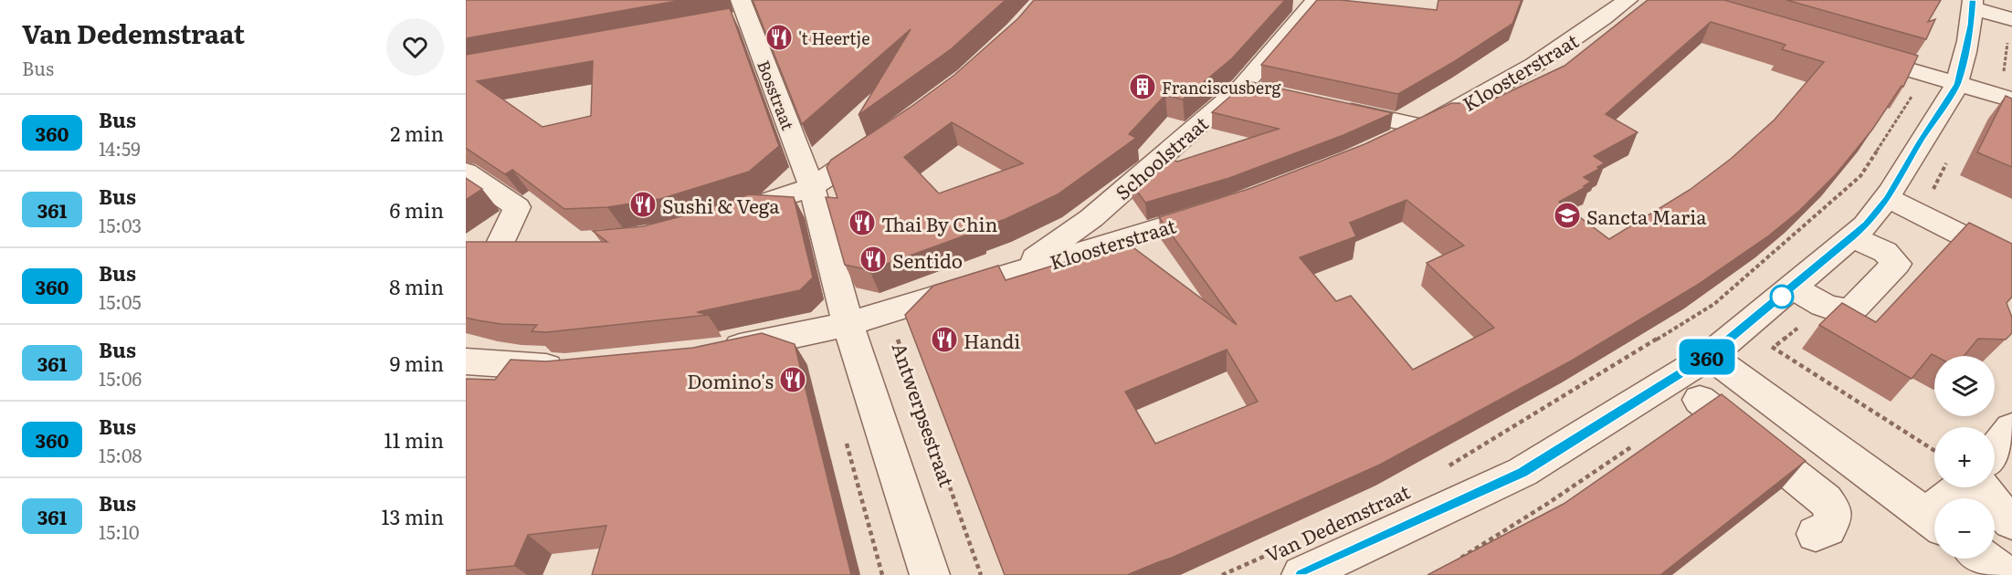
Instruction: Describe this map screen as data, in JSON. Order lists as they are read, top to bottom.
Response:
{
  "streets": {
    "street": [
      "Kloosterstraat",
      "Bosstraat",
      "Schoolstraat",
      "Van Dedemstraat"
    ],
    "path": ["Antwerpsestraat"]
  },
  "crossings": [
    ["Kloosterstraat", "Bosstraat"],
    ["Kloosterstraat", "Schoolstraat"],
    ["Kloosterstraat", "Antwerpsestraat"],
    ["Bosstraat", "Antwerpsestraat"]
  ],
  "places": {
    "restaurant": [
      "'t Heertje",
      "Sushi & Vega",
      "Thai By Chin",
      "Sentido",
      "Handi",
      "Domino's"
    ],
    "building": ["Franciscusberg"],
    "school or university": ["Sancta Maria"]
  },
  "lines": ["bus line 360"],
  "page": {
    "heading": ["Van Dedemstraat", "Bus"],
    "on_map": "360",
    "list": [
      {
        "mark": "360",
        "name": "Bus",
        "note": "14:59",
        "value": "2 min"
      },
      {
        "mark": "361",
        "name": "Bus",
        "note": "15:03",
        "value": "6 min"
      },
      {
        "mark": "360",
        "name": "Bus",
        "note": "15:05",
        "value": "8 min"
      },
      {
        "mark": "361",
        "name": "Bus",
        "note": "15:06",
        "value": "9 min"
      },
      {
        "mark": "360",
        "name": "Bus",
        "note": "15:08",
        "value": "11 min"
      },
      {
        "mark": "361",
        "name": "Bus",
        "note": "15:10",
        "value": "13 min"
      }
    ],
    "map_buttons": ["+", "−"]
  }
}
